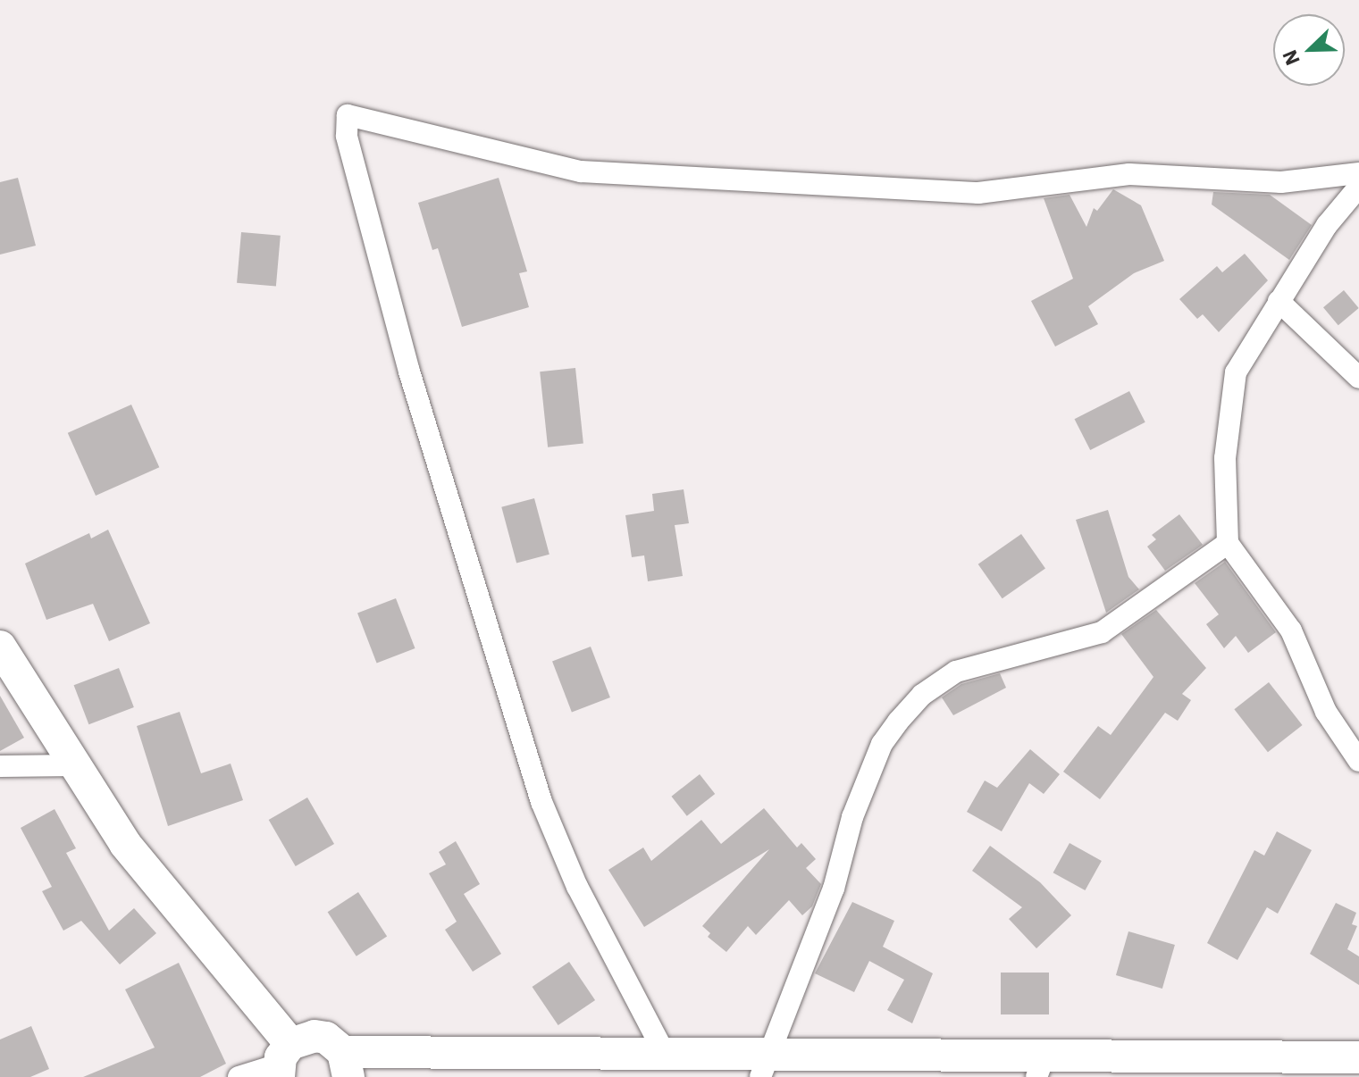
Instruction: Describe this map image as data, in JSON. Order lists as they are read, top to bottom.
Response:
{
  "north": "bottom left"
}
